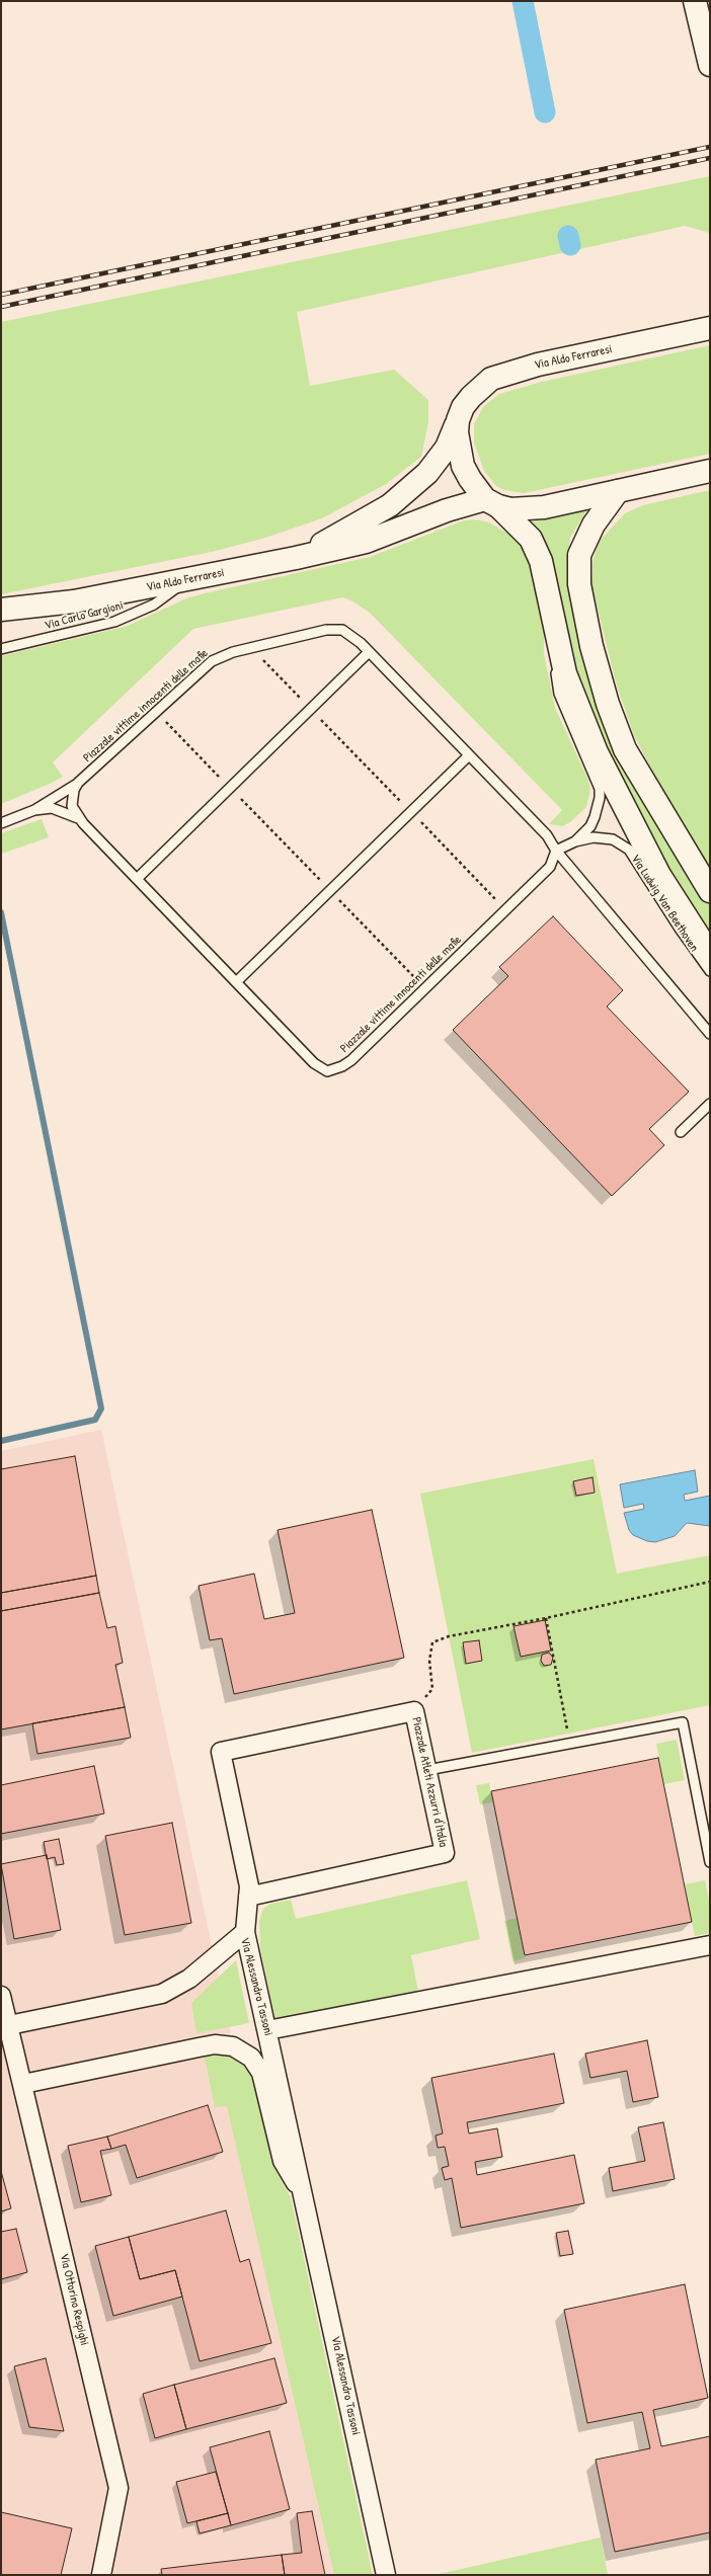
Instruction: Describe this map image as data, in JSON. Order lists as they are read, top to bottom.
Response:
{
  "streets": {
    "main road": ["Via Aldo Ferraresi"],
    "street": ["Piazzale Atleti Azzurri d'Italia", "Via Alessandro Tassoni", "Via Ottorino Respighi"],
    "lane": ["Via Carlo Gargioni", "Piazzale vittime innocenti delle mafie", "Via Ludwig Van Beethoven"]
  },
  "crossings": [
    ["Via Aldo Ferraresi", "Via Carlo Gargioni"],
    ["Piazzale Atleti Azzurri d'Italia", "Via Alessandro Tassoni"],
    ["Via Alessandro Tassoni", "Via Ottorino Respighi"]
  ]
}
